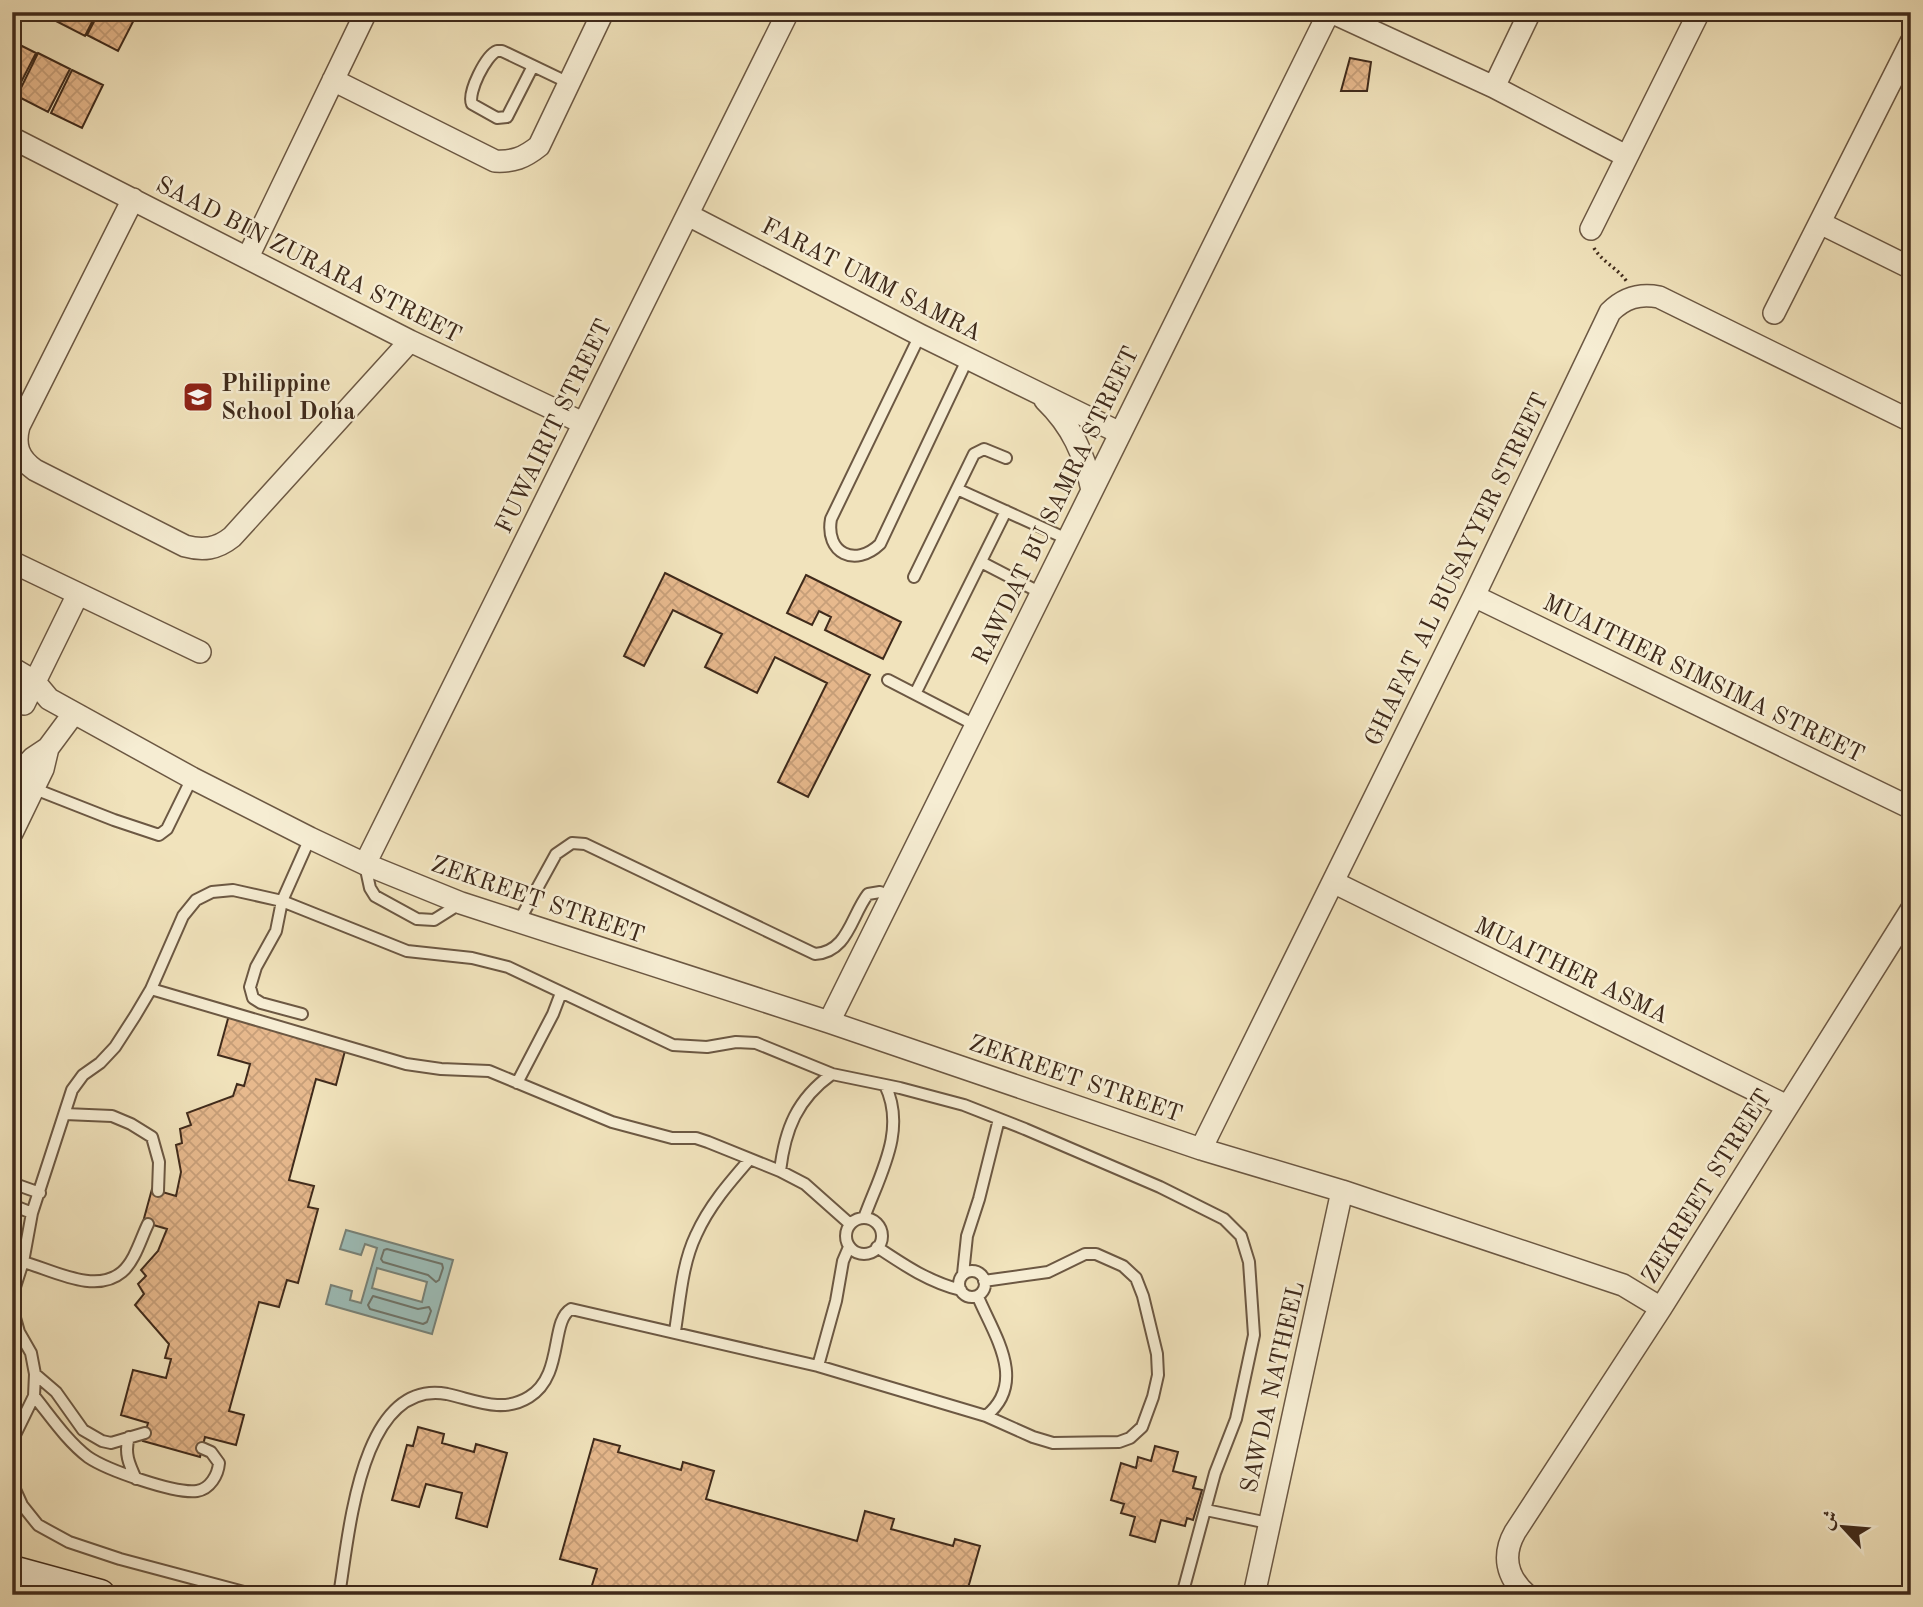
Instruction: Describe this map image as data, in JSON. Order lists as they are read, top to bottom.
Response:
{
  "streets": {
    "street": [
      "SAAD BIN ZURARA STREET",
      "FARAT UMM SAMRA",
      "FUWAIRIT STREET",
      "RAWDAT BU SAMRA STREET",
      "GHAFAT AL BUSAYYER STREET",
      "MUAITHER SIMSIMA STREET",
      "ZEKREET STREET",
      "MUAITHER ASMA",
      "SAWDA NATHEEL"
    ]
  },
  "crossings": [
    ["SAAD BIN ZURARA STREET", "FUWAIRIT STREET"],
    ["FARAT UMM SAMRA", "FUWAIRIT STREET"],
    ["FARAT UMM SAMRA", "RAWDAT BU SAMRA STREET"],
    ["FUWAIRIT STREET", "ZEKREET STREET"],
    ["RAWDAT BU SAMRA STREET", "ZEKREET STREET"],
    ["GHAFAT AL BUSAYYER STREET", "MUAITHER SIMSIMA STREET"],
    ["GHAFAT AL BUSAYYER STREET", "ZEKREET STREET"],
    ["GHAFAT AL BUSAYYER STREET", "MUAITHER ASMA"],
    ["ZEKREET STREET", "MUAITHER ASMA"],
    ["ZEKREET STREET", "SAWDA NATHEEL"]
  ],
  "places": {
    "school or university": ["Philippine School Doha"]
  },
  "north": "top left"
}
